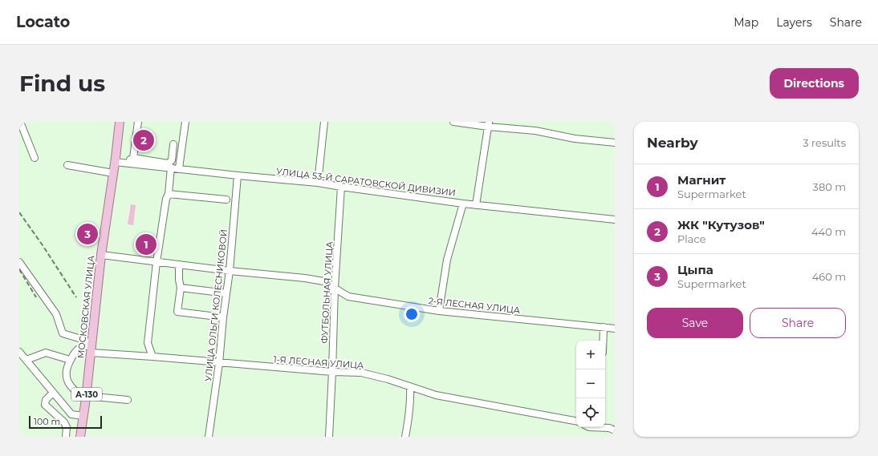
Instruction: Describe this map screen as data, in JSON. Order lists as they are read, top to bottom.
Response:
{
  "streets": {
    "main road": ["МОСКОВСКАЯ УЛИЦА", "А-130"],
    "street": [
      "УЛИЦА 53-Й САРАТОВСКОЙ ДИВИЗИИ",
      "ФУТБОЛЬНАЯ УЛИЦА",
      "УЛИЦА ОЛЬГИ КОЛЕСНИКОВОЙ",
      "2-Я ЛЕСНАЯ УЛИЦА",
      "1-Я ЛЕСНАЯ УЛИЦА"
    ]
  },
  "crossings": [
    ["УЛИЦА 53-Й САРАТОВСКОЙ ДИВИЗИИ", "ФУТБОЛЬНАЯ УЛИЦА"],
    ["УЛИЦА 53-Й САРАТОВСКОЙ ДИВИЗИИ", "УЛИЦА ОЛЬГИ КОЛЕСНИКОВОЙ"],
    ["УЛИЦА 53-Й САРАТОВСКОЙ ДИВИЗИИ", "МОСКОВСКАЯ УЛИЦА"],
    ["ФУТБОЛЬНАЯ УЛИЦА", "2-Я ЛЕСНАЯ УЛИЦА"],
    ["ФУТБОЛЬНАЯ УЛИЦА", "1-Я ЛЕСНАЯ УЛИЦА"],
    ["УЛИЦА ОЛЬГИ КОЛЕСНИКОВОЙ", "2-Я ЛЕСНАЯ УЛИЦА"],
    ["УЛИЦА ОЛЬГИ КОЛЕСНИКОВОЙ", "1-Я ЛЕСНАЯ УЛИЦА"],
    ["2-Я ЛЕСНАЯ УЛИЦА", "МОСКОВСКАЯ УЛИЦА"],
    ["МОСКОВСКАЯ УЛИЦА", "1-Я ЛЕСНАЯ УЛИЦА"]
  ],
  "scale_bar": "100 m",
  "page": {
    "header": "Locato",
    "nav": ["Map", "Layers", "Share"],
    "buttons": [
      "Directions",
      ["Save", "Share"]
    ],
    "title": "Find us",
    "heading": ["Nearby", "3 results"],
    "pins": ["2", "3", "1"],
    "list": [
      {
        "mark": "1",
        "name": "Магнит",
        "note": "Supermarket",
        "value": "380 m"
      },
      {
        "mark": "2",
        "name": "ЖК \"Кутузов\"",
        "note": "Place",
        "value": "440 m"
      },
      {
        "mark": "3",
        "name": "Цыпа",
        "note": "Supermarket",
        "value": "460 m"
      }
    ],
    "map_buttons": ["+", "−"],
    "scale": "100 m"
  }
}
